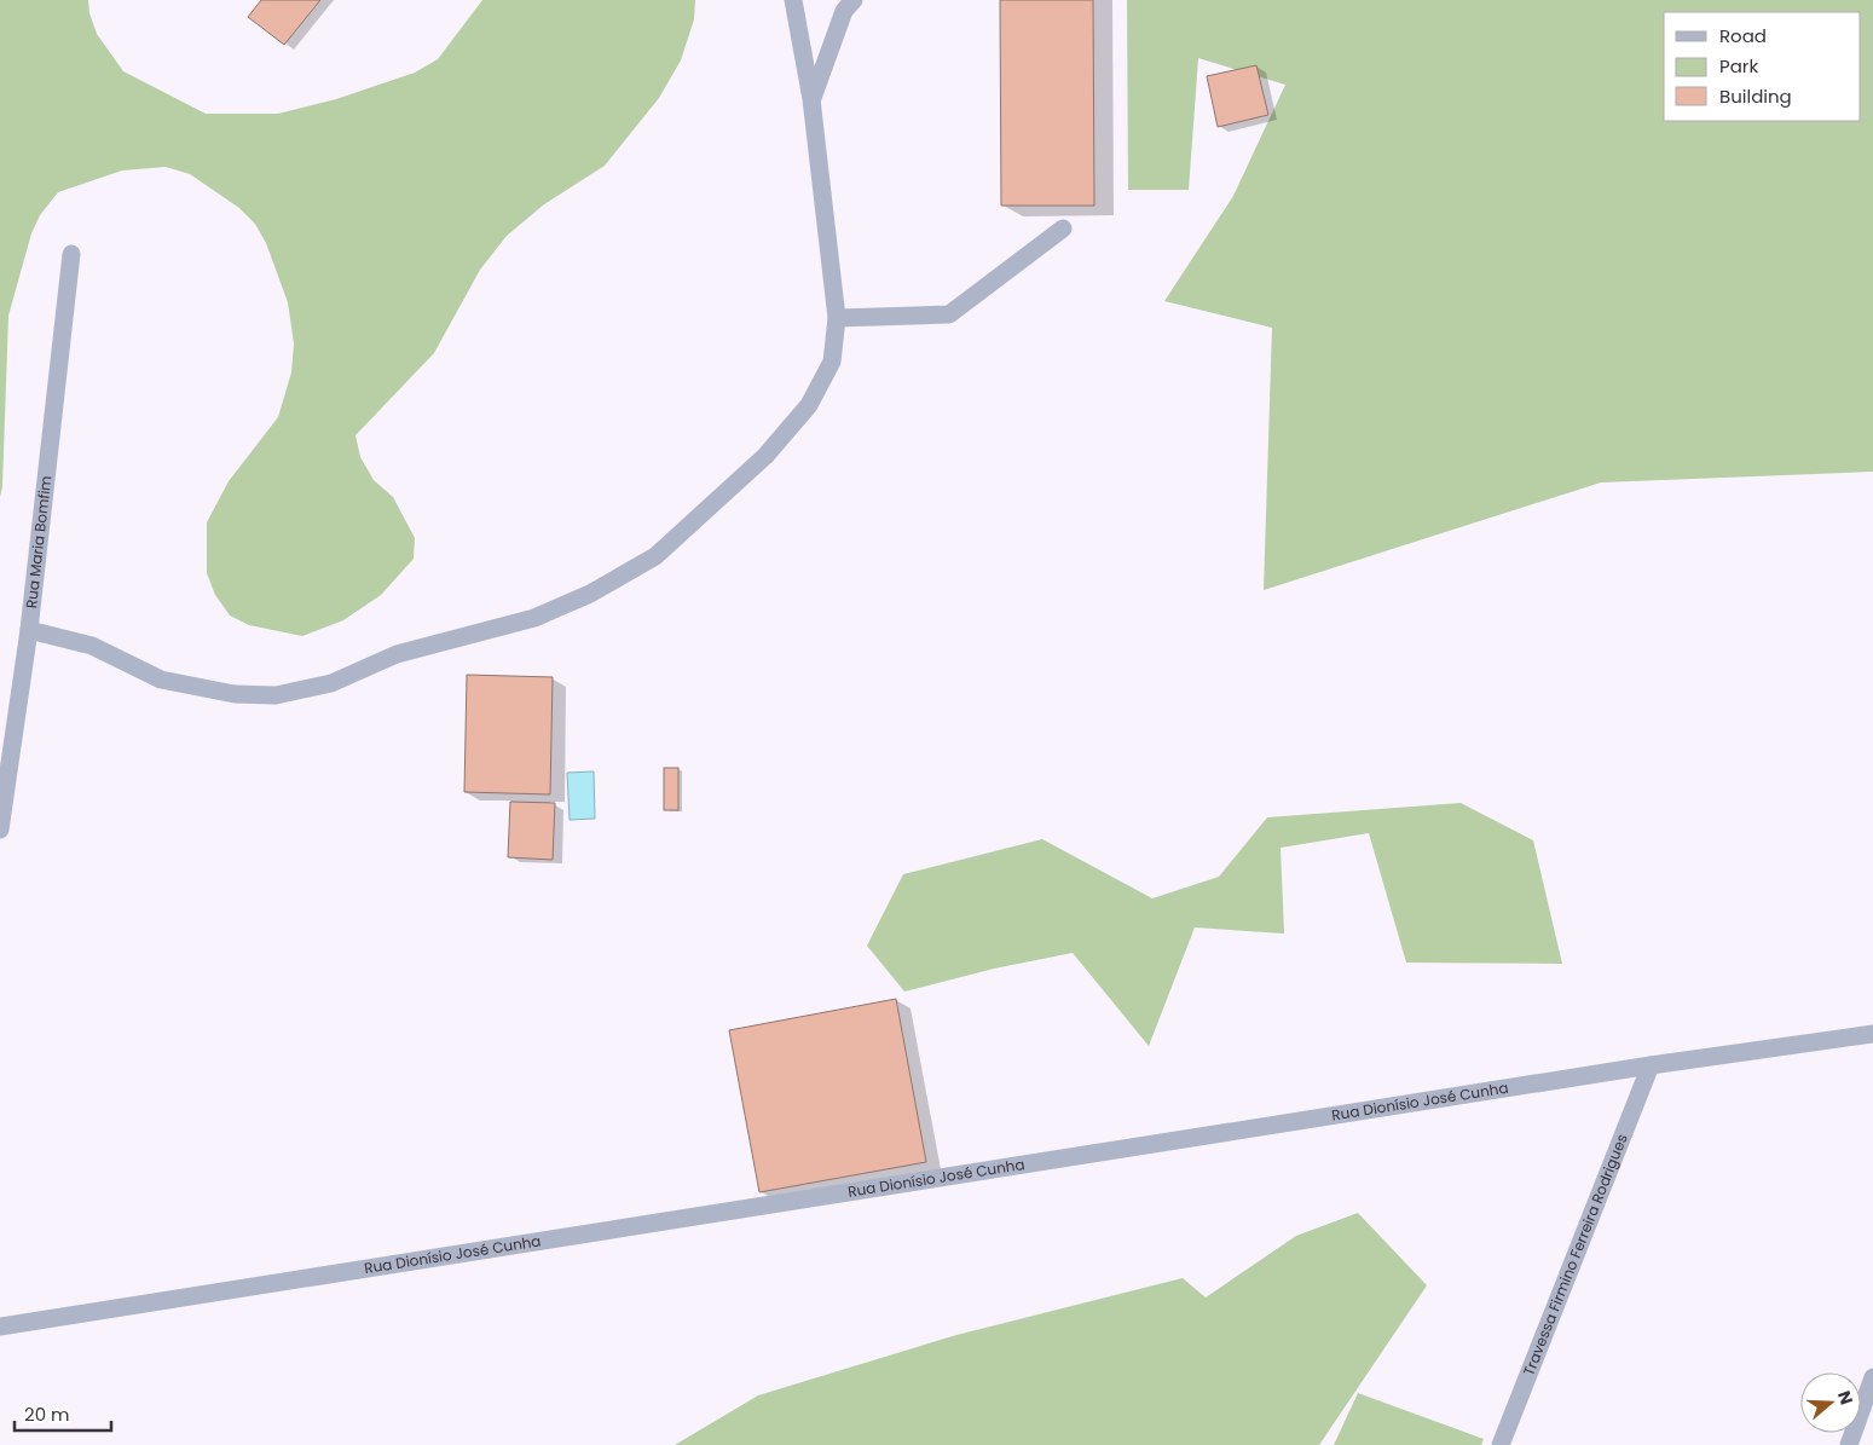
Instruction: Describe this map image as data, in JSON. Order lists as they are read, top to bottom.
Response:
{
  "streets": {
    "street": ["Rua Maria Bomfim", "Rua Dionísio José Cunha", "Travessa Firmino Ferreira Rodrigues"]
  },
  "crossings": [
    ["Rua Dionísio José Cunha", "Travessa Firmino Ferreira Rodrigues"]
  ],
  "legend": ["Road", "Park", "Building"],
  "scale_bar": "20 m",
  "north": "right"
}
